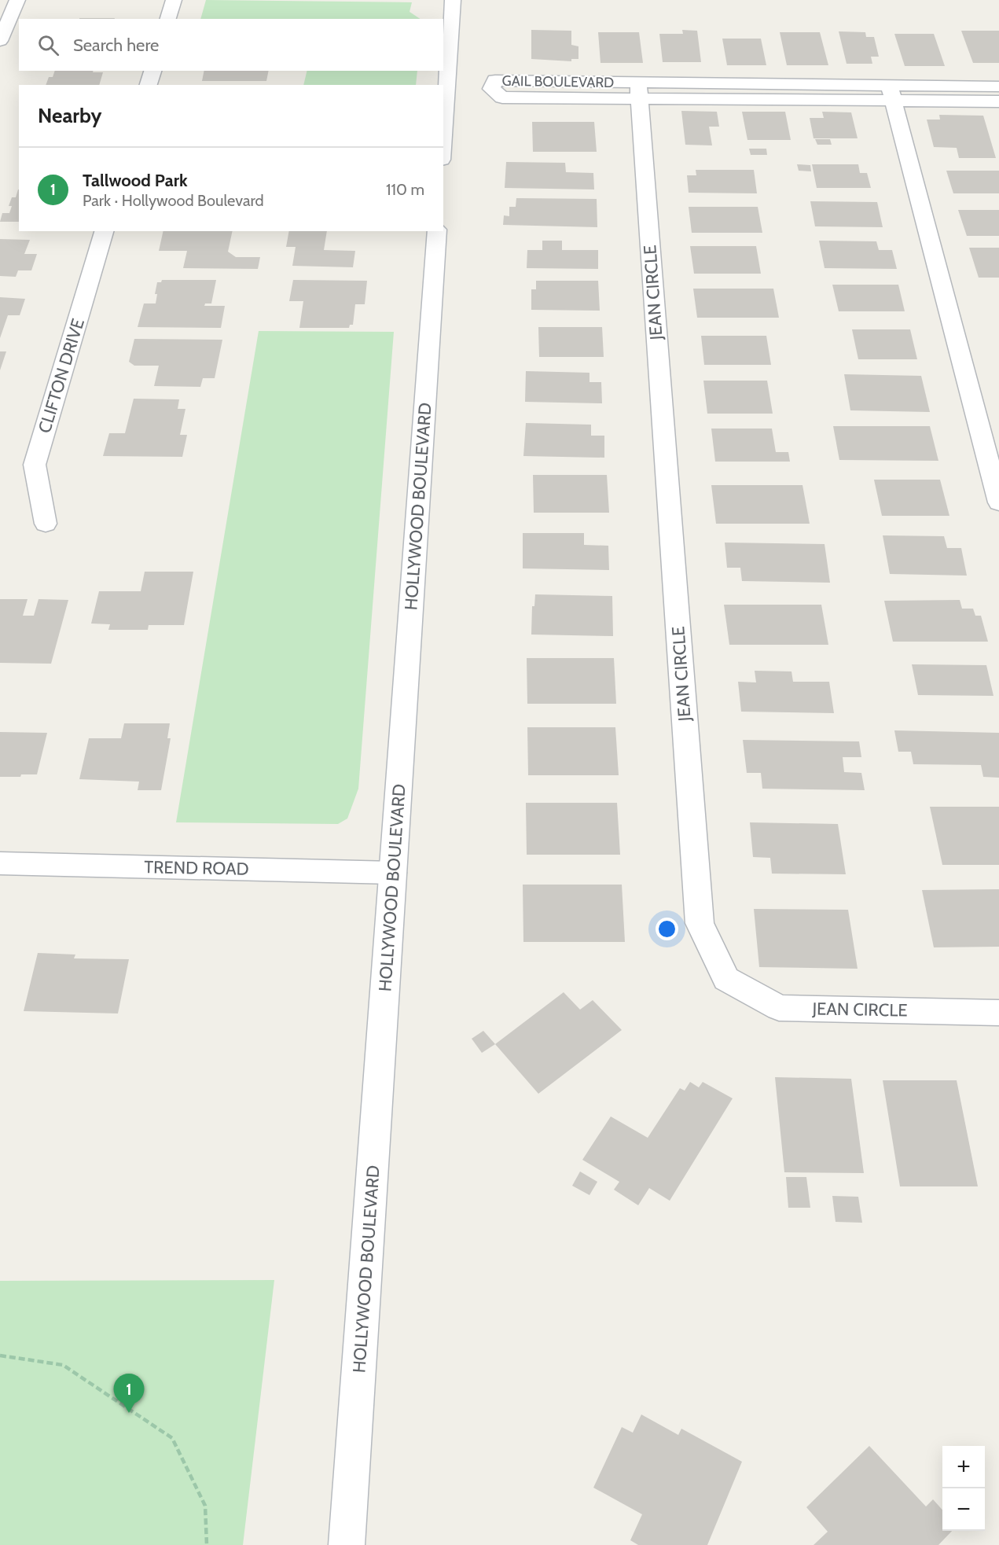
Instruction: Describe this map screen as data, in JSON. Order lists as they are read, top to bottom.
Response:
{
  "streets": {
    "street": [
      "GAIL BOULEVARD",
      "JEAN CIRCLE",
      "CLIFTON DRIVE",
      "HOLLYWOOD BOULEVARD",
      "TREND ROAD"
    ]
  },
  "crossings": [
    ["GAIL BOULEVARD", "JEAN CIRCLE"],
    ["HOLLYWOOD BOULEVARD", "TREND ROAD"]
  ],
  "page": {
    "search": "Search here",
    "heading": "Nearby",
    "list": [
      {
        "mark": "1",
        "name": "Tallwood Park",
        "note": "Park · Hollywood Boulevard",
        "value": "110 m"
      }
    ],
    "pins": "1",
    "map_buttons": ["+", "−"]
  }
}
